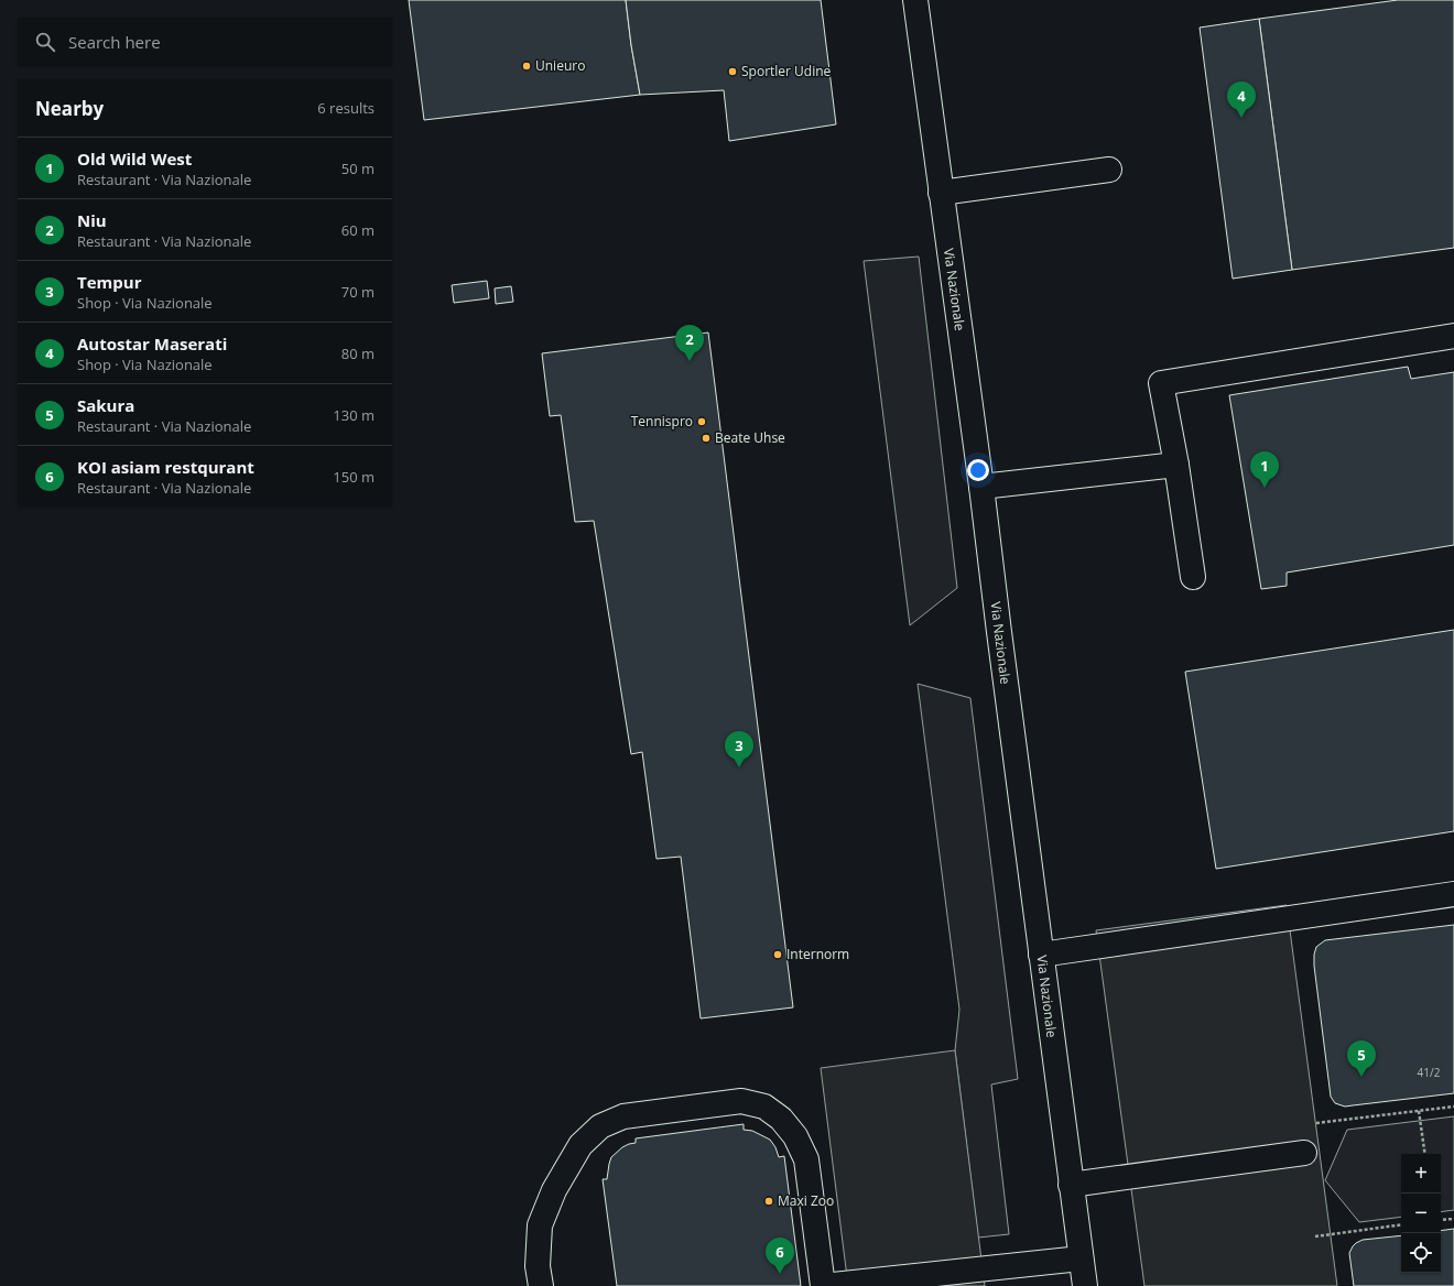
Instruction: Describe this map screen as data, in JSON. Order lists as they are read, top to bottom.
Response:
{
  "streets": {
    "main road": ["Via Nazionale"]
  },
  "places": [
    "Unieuro",
    "Sportler Udine",
    "Tennispro",
    "Beate Uhse",
    "Internorm",
    "Maxi Zoo"
  ],
  "house_numbers": ["41/2"],
  "page": {
    "search": "Search here",
    "heading": ["Nearby", "6 results"],
    "pins": [
      "4",
      "2",
      "1",
      "3",
      "5",
      "6"
    ],
    "list": [
      {
        "mark": "1",
        "name": "Old Wild West",
        "note": "Restaurant · Via Nazionale",
        "value": "50 m"
      },
      {
        "mark": "2",
        "name": "Niu",
        "note": "Restaurant · Via Nazionale",
        "value": "60 m"
      },
      {
        "mark": "3",
        "name": "Tempur",
        "note": "Shop · Via Nazionale",
        "value": "70 m"
      },
      {
        "mark": "4",
        "name": "Autostar Maserati",
        "note": "Shop · Via Nazionale",
        "value": "80 m"
      },
      {
        "mark": "5",
        "name": "Sakura",
        "note": "Restaurant · Via Nazionale",
        "value": "130 m"
      },
      {
        "mark": "6",
        "name": "KOI asiam restqurant",
        "note": "Restaurant · Via Nazionale",
        "value": "150 m"
      }
    ],
    "map_buttons": ["+", "−"]
  }
}
